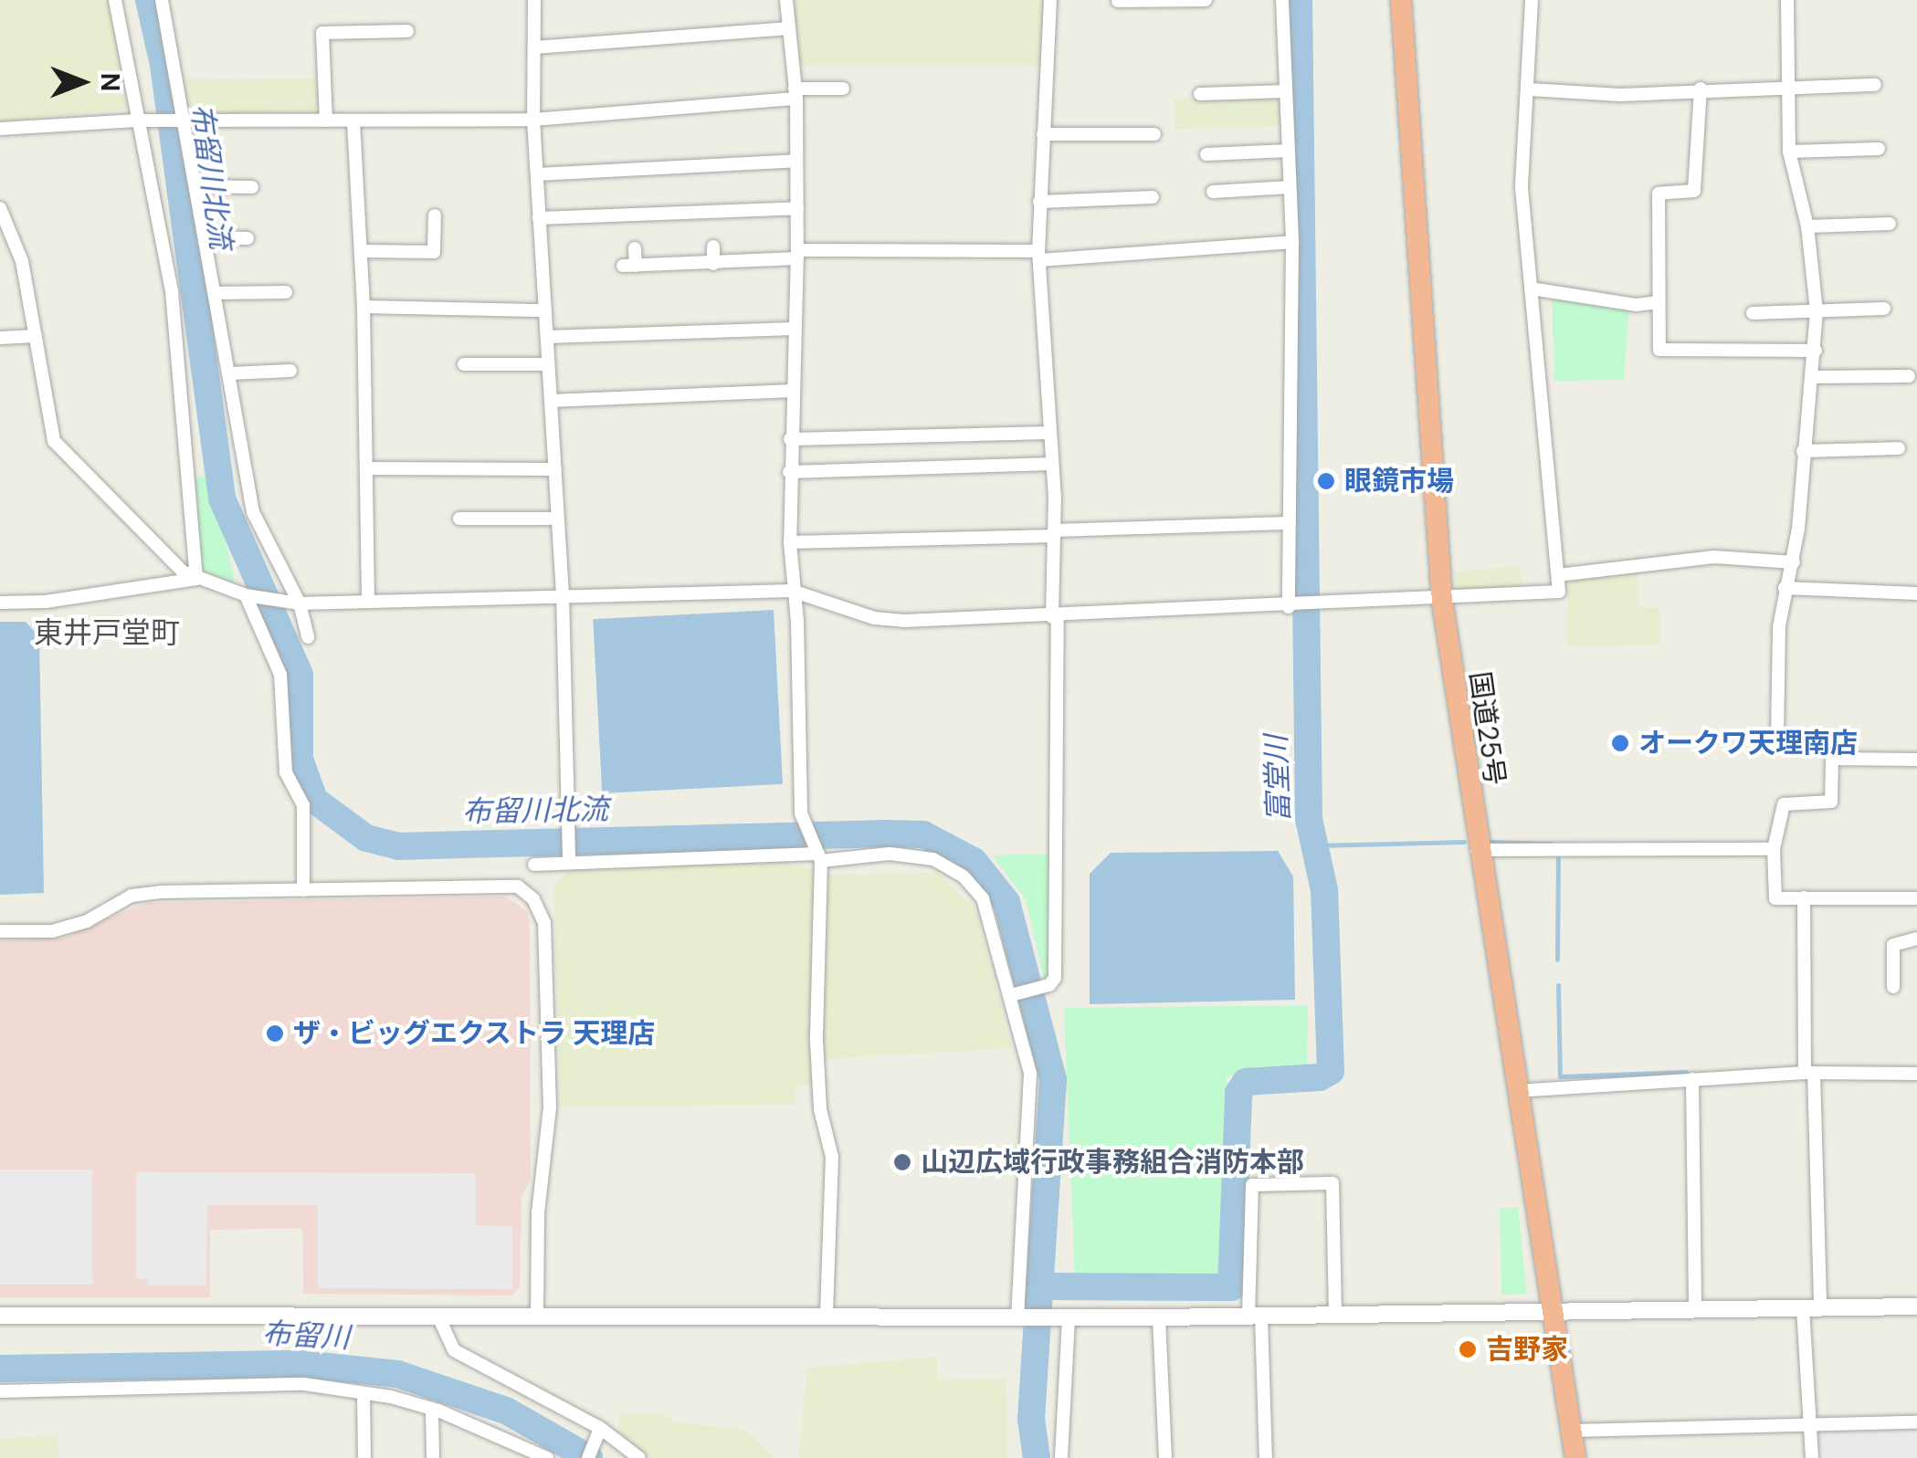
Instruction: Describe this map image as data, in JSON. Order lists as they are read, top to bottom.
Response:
{
  "streets": {
    "highway": ["国道25号"]
  },
  "districts": ["東井戸堂町"],
  "water": ["布留川北流", "富堂川", "布留川"],
  "places": [
    "眼鏡市場",
    "オークワ天理南店",
    "ザ・ビッグエクストラ 天理店",
    "山辺広域行政事務組合消防本部",
    "吉野家"
  ],
  "north": "right"
}
